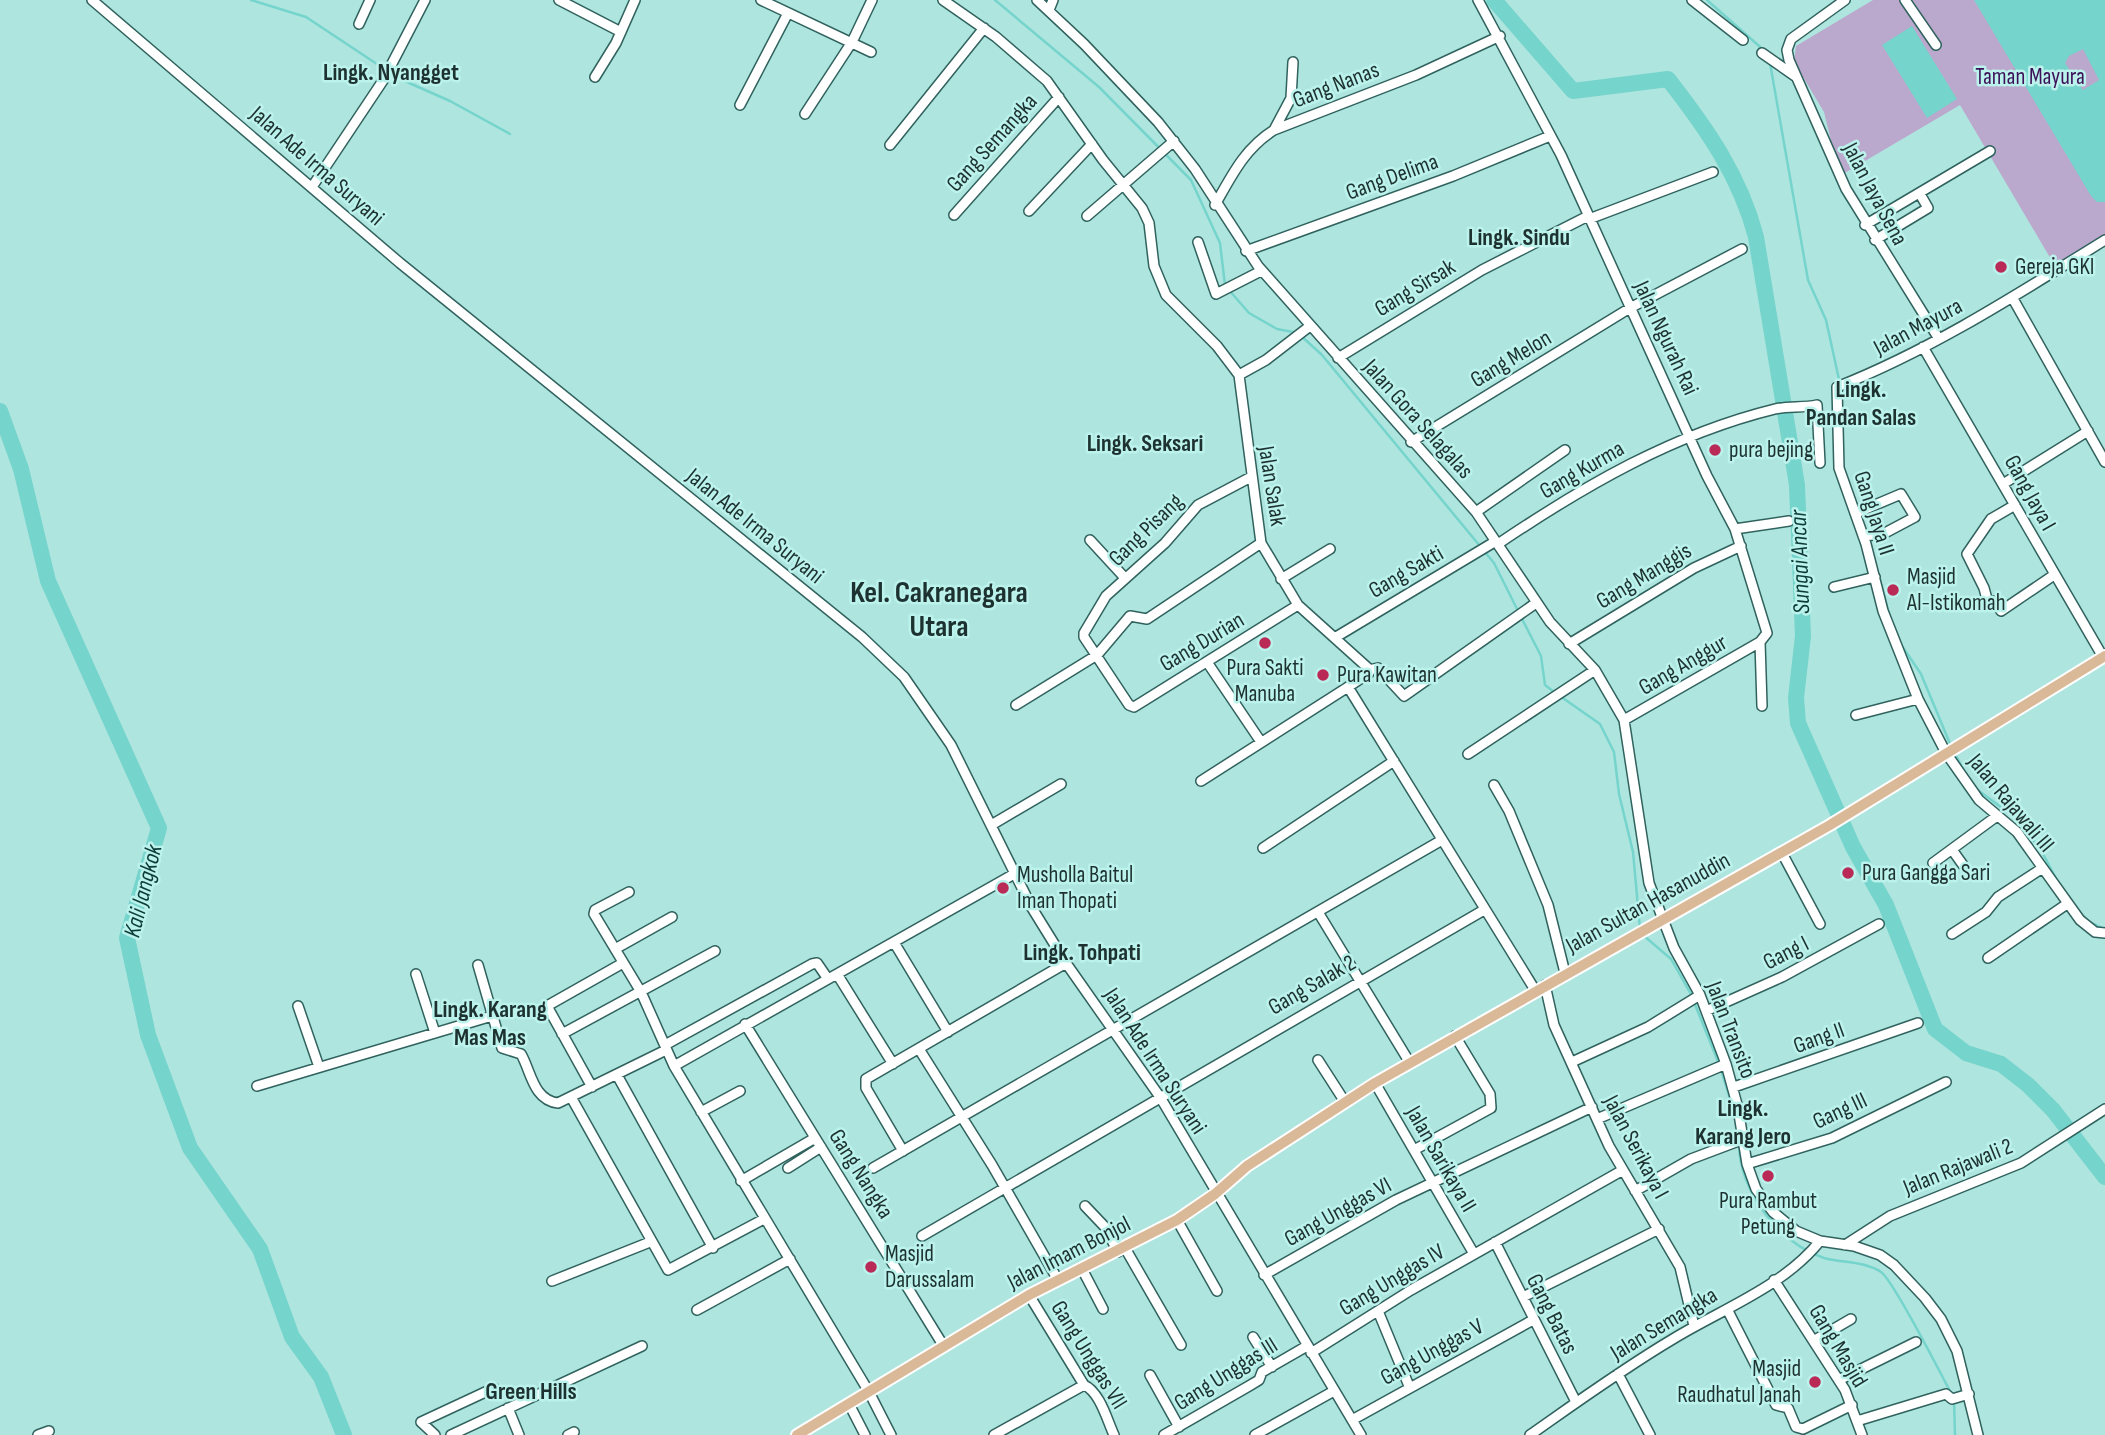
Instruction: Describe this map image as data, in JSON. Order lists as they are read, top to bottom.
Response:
{
  "streets": {
    "main road": ["Jalan Sultan Hasanuddin", "Jalan Imam Bonjol"],
    "street": [
      "Gang Nanas",
      "Gang Semangka",
      "Jalan Ade Irma Suryani",
      "Gang Delima",
      "Jalan Jaya Sena",
      "Gang Sirsak",
      "Jalan Mayura",
      "Jalan Ngurah Rai",
      "Gang Melon",
      "Jalan Gora Selagalas",
      "Gang Kurma",
      "Jalan Salak",
      "Gang Jaya I",
      "Gang Jaya II",
      "Gang Pisang",
      "Gang Sakti",
      "Gang Manggis",
      "Gang Durian",
      "Gang Anggur",
      "Jalan Rajawali III",
      "Gang I",
      "Gang Salak 2",
      "Jalan Transito",
      "Gang II",
      "Gang III",
      "Jalan Serikaya I",
      "Jalan Sarikaya II",
      "Jalan Rajawali 2",
      "Gang Nangka",
      "Gang Unggas VI",
      "Gang Unggas IV",
      "Gang Batas",
      "Jalan Semangka",
      "Gang Masjid",
      "Gang Unggas V",
      "Gang Unggas VII",
      "Gang Unggas III"
    ]
  },
  "crossings": [
    ["Gang Nanas", "Jalan Ngurah Rai"],
    ["Gang Nanas", "Jalan Gora Selagalas"],
    ["Jalan Ade Irma Suryani", "Jalan Sultan Hasanuddin"],
    ["Jalan Ade Irma Suryani", "Gang Salak 2"],
    ["Jalan Ade Irma Suryani", "Gang Unggas VI"],
    ["Jalan Ade Irma Suryani", "Jalan Imam Bonjol"],
    ["Jalan Ade Irma Suryani", "Gang Unggas IV"],
    ["Jalan Ade Irma Suryani", "Gang Unggas V"],
    ["Jalan Ade Irma Suryani", "Gang Unggas III"],
    ["Gang Delima", "Jalan Ngurah Rai"],
    ["Gang Delima", "Jalan Gora Selagalas"],
    ["Jalan Jaya Sena", "Jalan Mayura"],
    ["Gang Sirsak", "Jalan Ngurah Rai"],
    ["Gang Sirsak", "Jalan Gora Selagalas"],
    ["Jalan Mayura", "Gang Jaya I"],
    ["Jalan Mayura", "Gang Jaya II"],
    ["Jalan Ngurah Rai", "Gang Melon"],
    ["Jalan Ngurah Rai", "Gang Kurma"],
    ["Jalan Ngurah Rai", "Gang Manggis"],
    ["Jalan Ngurah Rai", "Gang Anggur"],
    ["Gang Melon", "Jalan Gora Selagalas"],
    ["Jalan Gora Selagalas", "Gang Kurma"],
    ["Jalan Gora Selagalas", "Jalan Salak"],
    ["Jalan Gora Selagalas", "Gang Sakti"],
    ["Jalan Gora Selagalas", "Gang Manggis"],
    ["Jalan Gora Selagalas", "Gang Anggur"],
    ["Jalan Gora Selagalas", "Jalan Sultan Hasanuddin"],
    ["Jalan Gora Selagalas", "Jalan Transito"],
    ["Gang Kurma", "Gang Sakti"],
    ["Jalan Salak", "Gang Pisang"],
    ["Jalan Salak", "Gang Sakti"],
    ["Jalan Salak", "Gang Durian"],
    ["Gang Jaya I", "Jalan Sultan Hasanuddin"],
    ["Gang Jaya II", "Jalan Rajawali III"],
    ["Gang Jaya II", "Jalan Sultan Hasanuddin"],
    ["Gang Pisang", "Gang Durian"],
    ["Jalan Rajawali III", "Jalan Sultan Hasanuddin"],
    ["Jalan Sultan Hasanuddin", "Jalan Transito"],
    ["Jalan Sultan Hasanuddin", "Jalan Serikaya I"],
    ["Jalan Sultan Hasanuddin", "Jalan Sarikaya II"],
    ["Jalan Sultan Hasanuddin", "Jalan Imam Bonjol"],
    ["Gang I", "Jalan Transito"],
    ["Jalan Transito", "Gang II"],
    ["Jalan Transito", "Gang III"],
    ["Jalan Transito", "Jalan Rajawali 2"],
    ["Jalan Transito", "Jalan Semangka"],
    ["Jalan Serikaya I", "Gang Unggas VI"],
    ["Jalan Serikaya I", "Gang Unggas IV"],
    ["Jalan Serikaya I", "Jalan Semangka"],
    ["Jalan Sarikaya II", "Gang Unggas VI"],
    ["Jalan Sarikaya II", "Gang Unggas IV"],
    ["Gang Nangka", "Jalan Imam Bonjol"],
    ["Jalan Imam Bonjol", "Gang Unggas VII"],
    ["Gang Unggas IV", "Gang Batas"],
    ["Gang Unggas IV", "Gang Unggas III"],
    ["Gang Batas", "Jalan Semangka"],
    ["Gang Batas", "Gang Unggas V"],
    ["Jalan Semangka", "Gang Masjid"]
  ],
  "districts": [
    "Lingk. Nyangget",
    "Lingk. Sindu",
    "Lingk. Pandan Salas",
    "Lingk. Seksari",
    "Kel. Cakranegara Utara",
    "Lingk. Tohpati",
    "Lingk. Karang Mas Mas",
    "Lingk. Karang Jero",
    "Green Hills"
  ],
  "water": ["Sungai Ancar", "Kali Jangkok"],
  "parks": ["Taman Mayura"],
  "places": [
    "Gereja GKI",
    "pura bejing",
    "Masjid Al-Istikomah",
    "Pura Sakti Manuba",
    "Pura Kawitan",
    "Pura Gangga Sari",
    "Musholla Baitul Iman Thopati",
    "Pura Rambut Petung",
    "Masjid Darussalam",
    "Masjid Raudhatul Janah"
  ]
}
